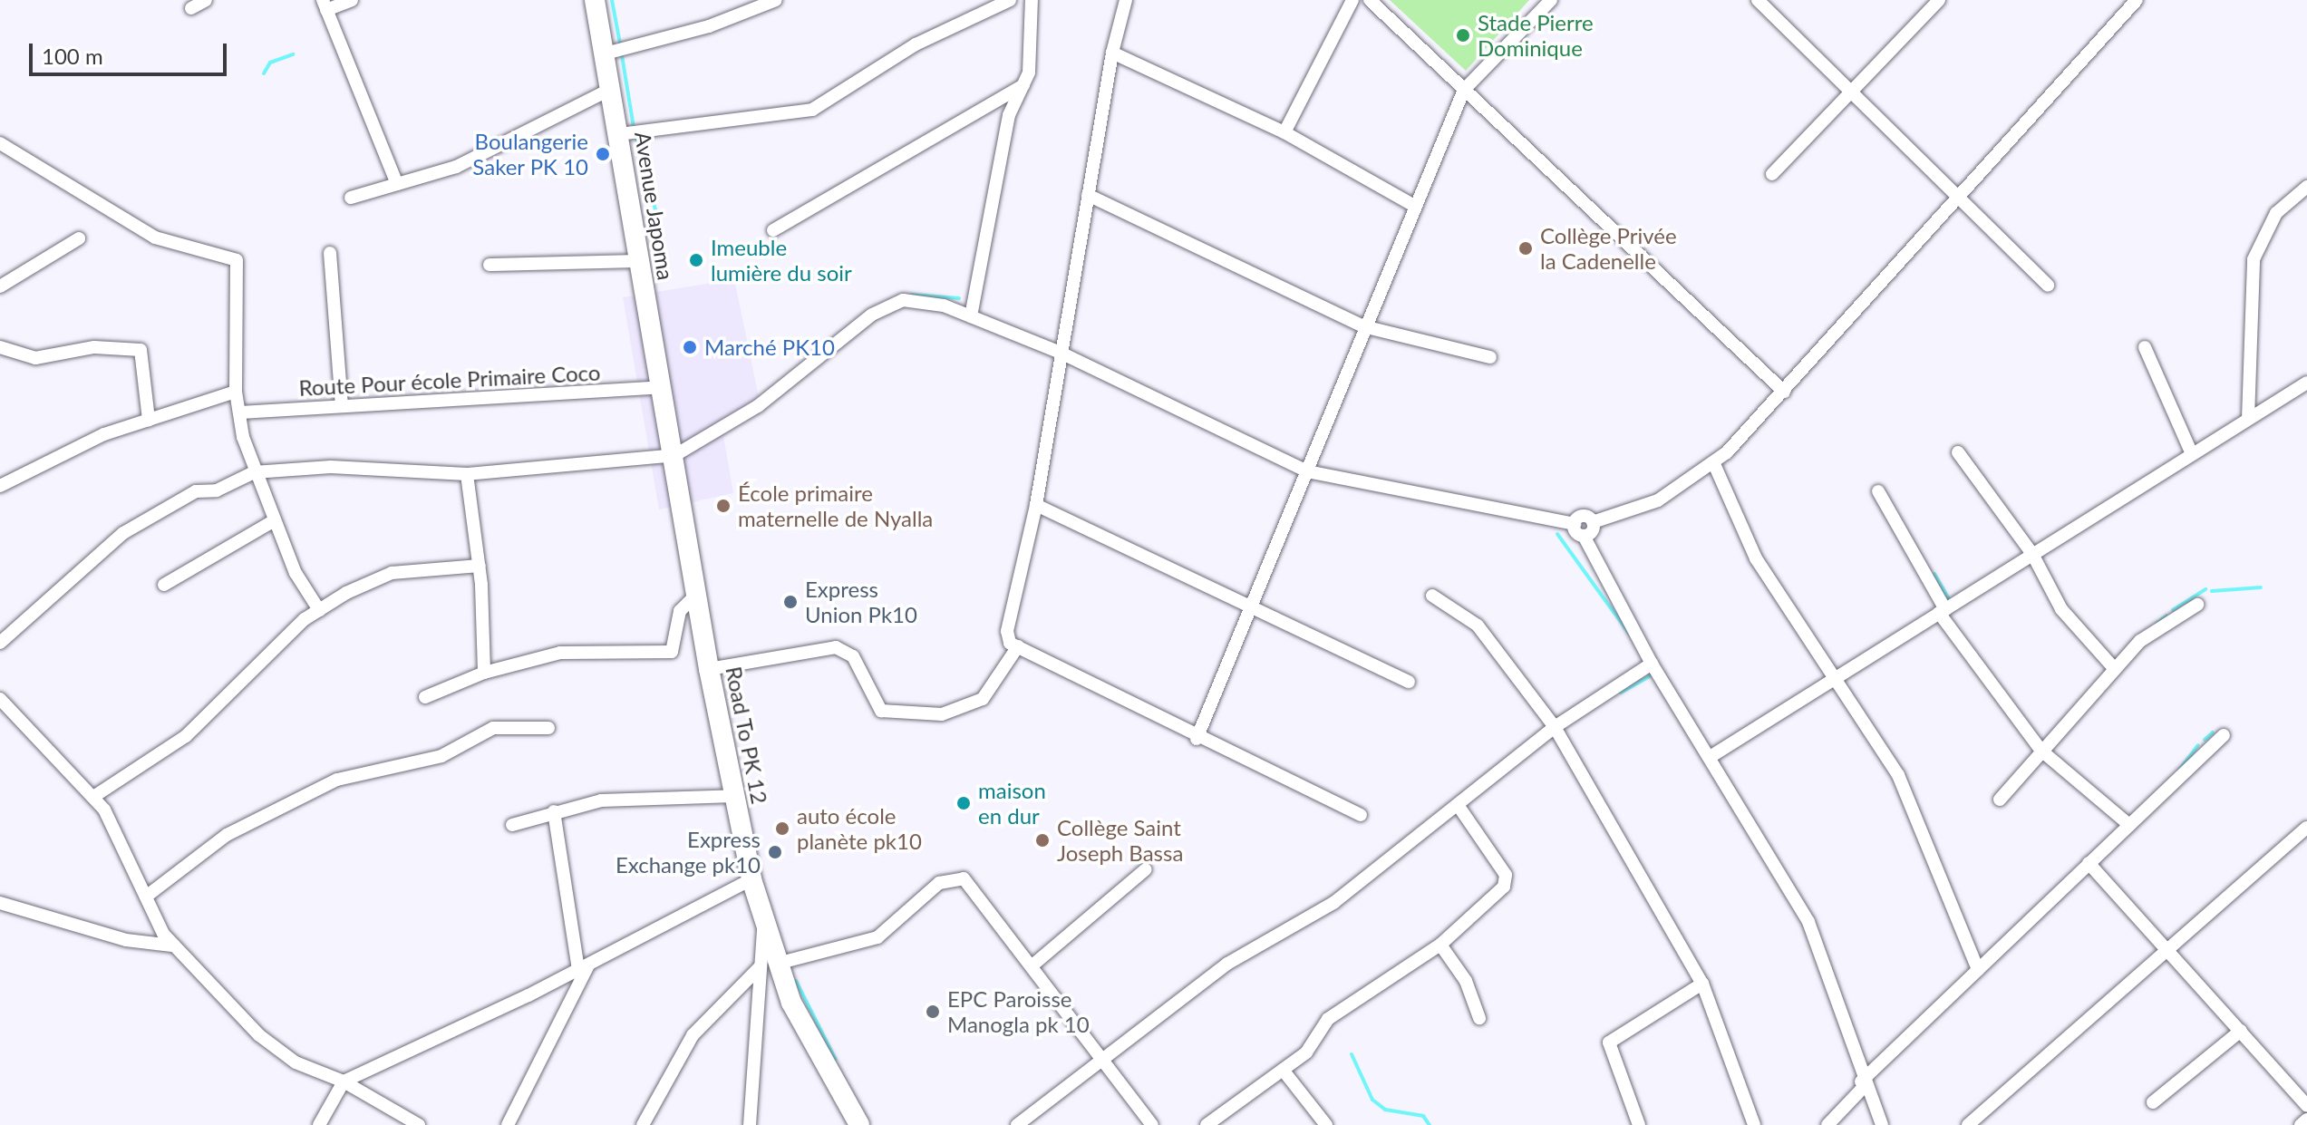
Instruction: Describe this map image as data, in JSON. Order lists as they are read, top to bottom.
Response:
{
  "streets": {
    "main road": ["Avenue Japoma", "Road To PK 12"],
    "street": ["Route Pour école Primaire Coco"]
  },
  "crossings": [
    ["Avenue Japoma", "Route Pour école Primaire Coco"],
    ["Avenue Japoma", "Road To PK 12"]
  ],
  "places": [
    "Stade Pierre Dominique",
    "Boulangerie Saker PK 10",
    "Collège Privée la Cadenelle",
    "Imeuble lumière du soir",
    "Marché PK10",
    "École primaire maternelle de Nyalla",
    "Express Union Pk10",
    "maison en dur",
    "auto école planète pk10",
    "Collège Saint Joseph Bassa",
    "Express Exchange pk10",
    "EPC Paroisse Manogla pk 10"
  ],
  "scale_bar": "100 m"
}
